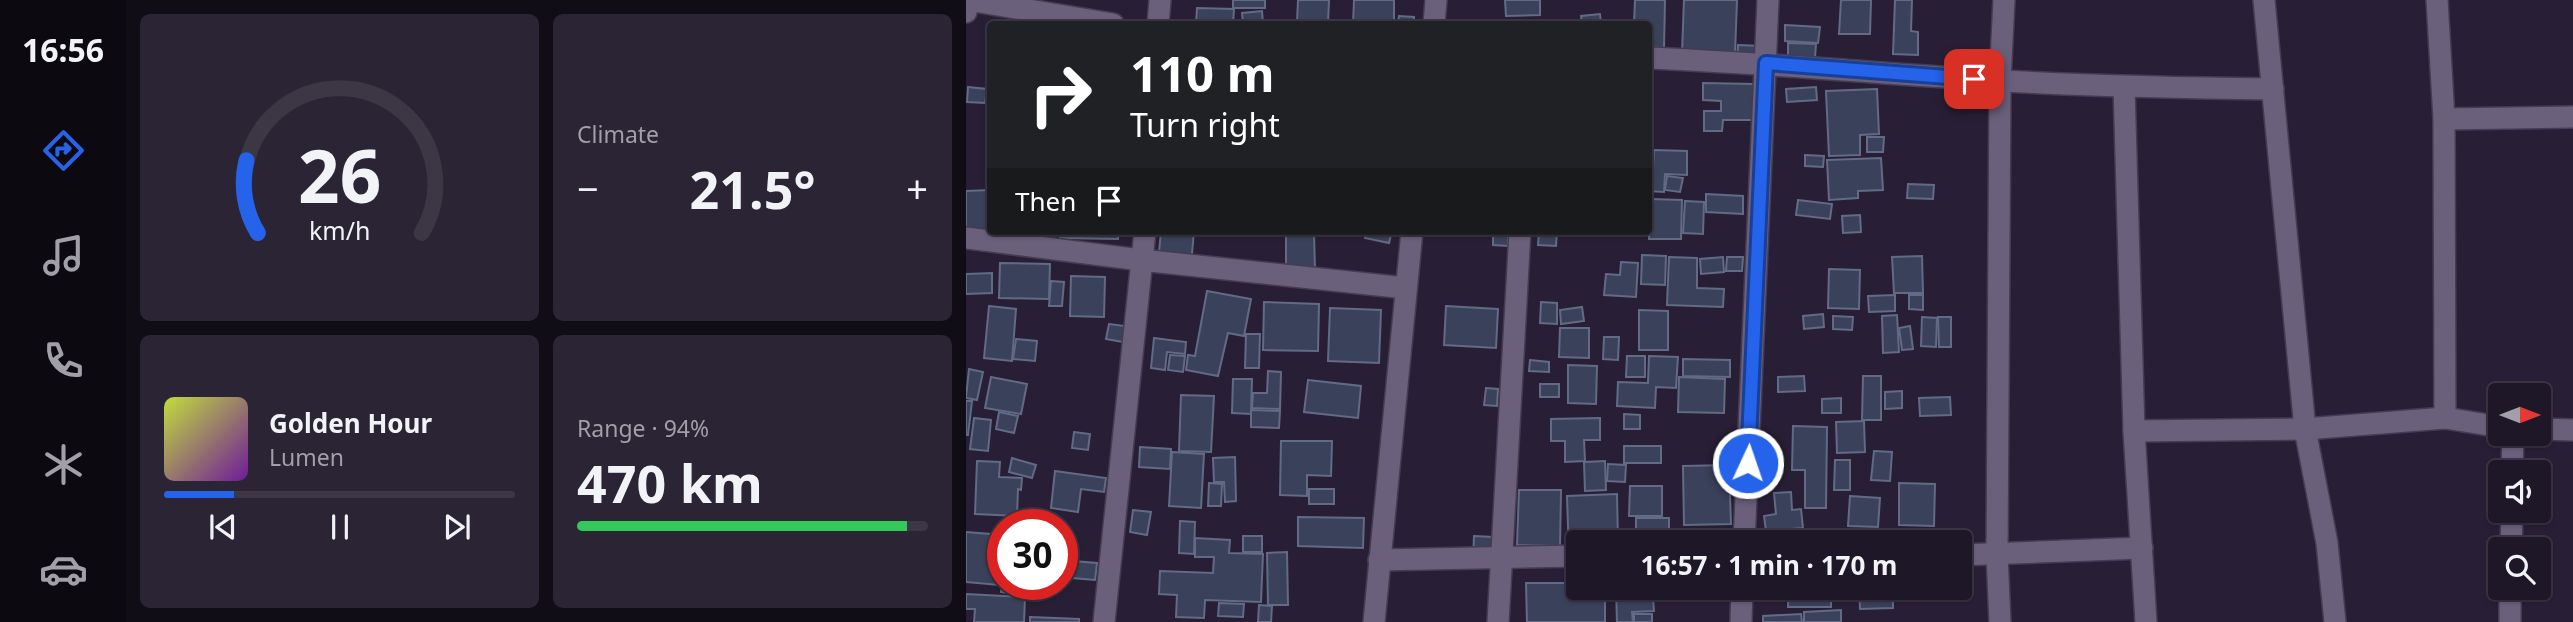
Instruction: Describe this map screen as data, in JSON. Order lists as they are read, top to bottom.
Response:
{
  "north": "right",
  "page": {
    "tabs": "16:56",
    "tile": [
      "Climate",
      ["Range · 94%", "470 km"]
    ],
    "turn": ["110 m", "Turn right"],
    "heat": ["−", "21.5°", "+"],
    "then": "Then",
    "song": ["Golden Hour", "Lumen"],
    "limit": "30",
    "trip": "16:57 · 1 min · 170 m",
    "gauge": ["26", "km/h"]
  }
}
